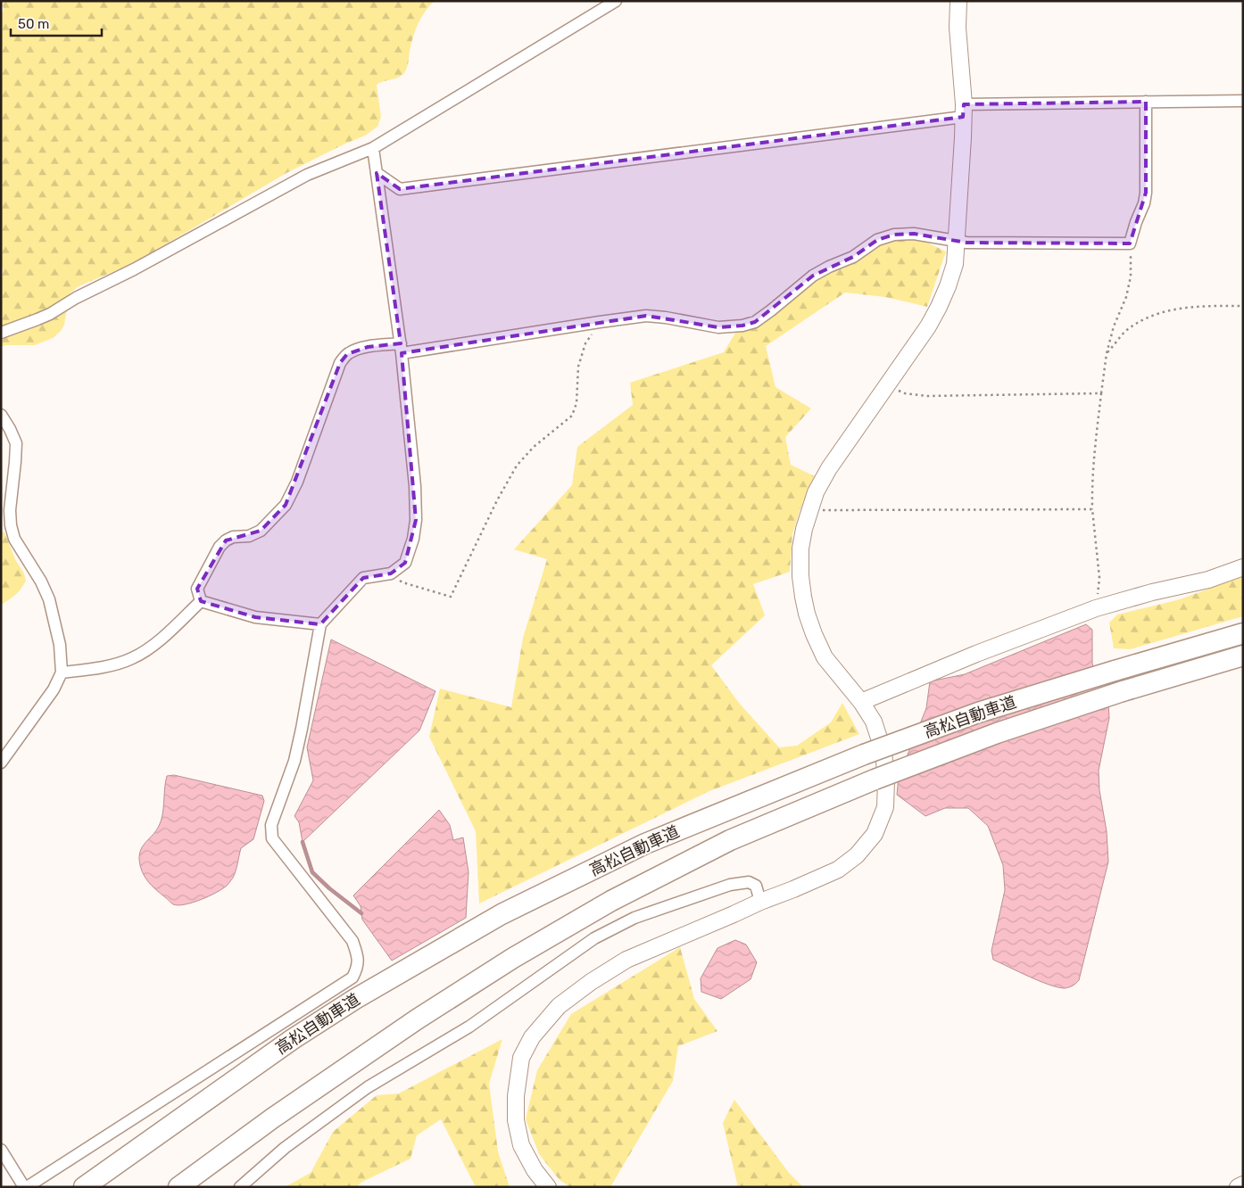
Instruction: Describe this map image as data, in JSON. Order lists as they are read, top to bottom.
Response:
{
  "streets": {
    "highway": ["高松自動車道"]
  },
  "scale_bar": "50 m"
}
